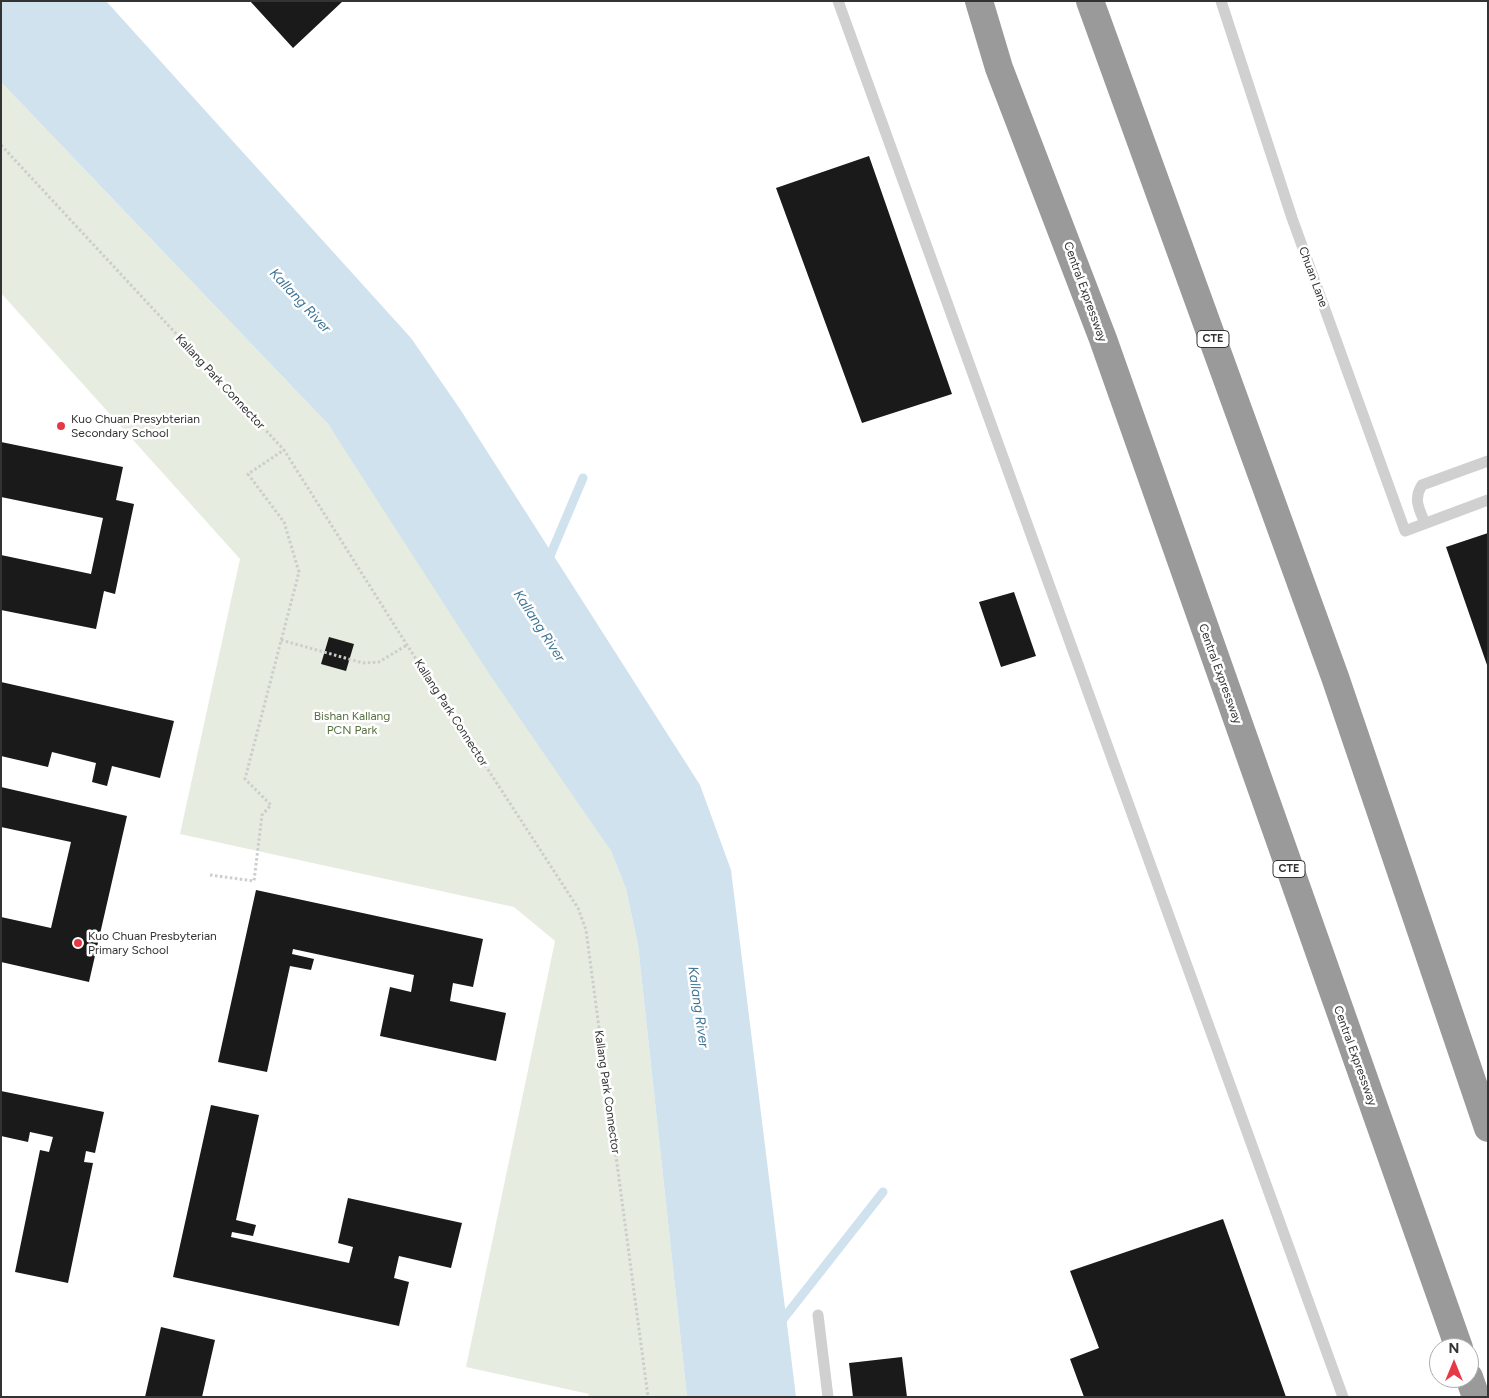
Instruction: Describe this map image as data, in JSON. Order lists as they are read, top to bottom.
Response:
{
  "streets": {
    "highway": ["Central Expressway", "CTE"],
    "lane": ["Chuan Lane"],
    "path": ["Kallang Park Connector"]
  },
  "water": ["Kallang River"],
  "parks": ["Bishan Kallang PCN Park"],
  "places": ["Kuo Chuan Presybterian Secondary School", "Kuo Chuan Presbyterian Primary School"],
  "north": "top"
}
